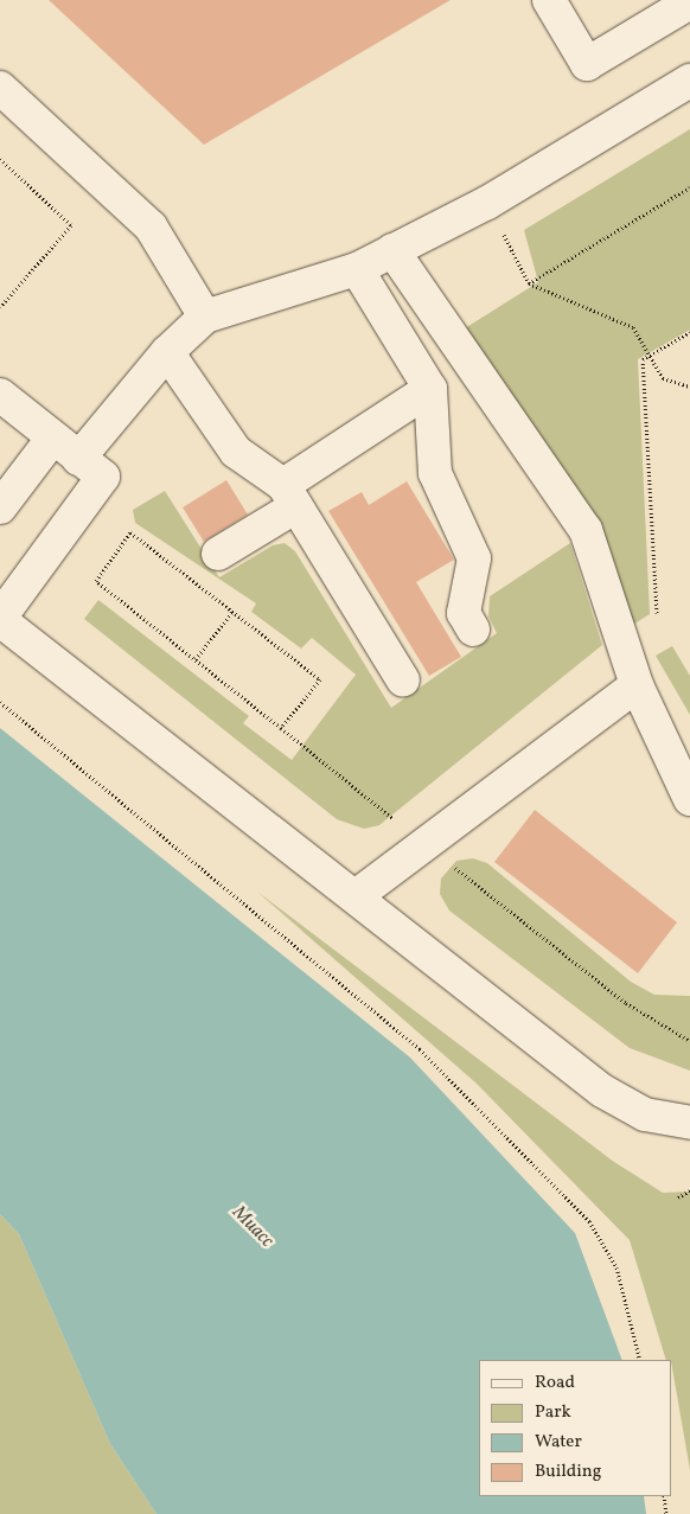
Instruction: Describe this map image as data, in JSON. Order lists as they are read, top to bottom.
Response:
{
  "water": ["Миасс"],
  "legend": [
    "Road",
    "Park",
    "Water",
    "Building"
  ]
}
